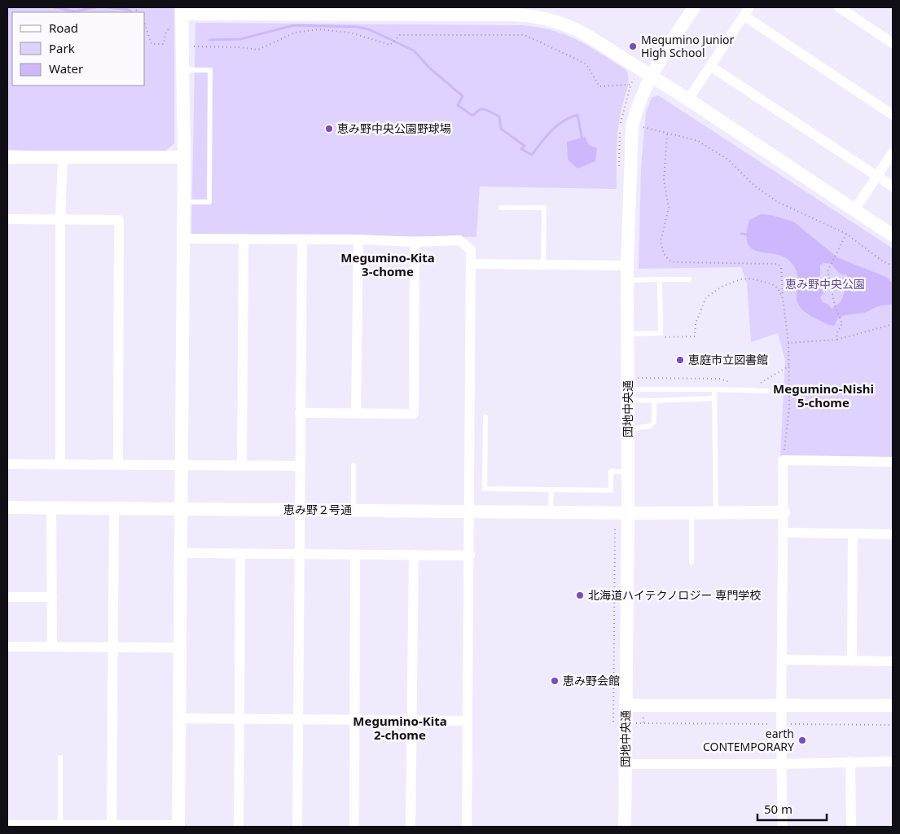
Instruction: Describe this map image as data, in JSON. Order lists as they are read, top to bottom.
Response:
{
  "streets": {
    "street": ["団地中央通", "恵み野２号通"]
  },
  "crossings": [
    ["団地中央通", "恵み野２号通"]
  ],
  "districts": ["Megumino-Kita 3-chome", "Megumino-Nishi 5-chome", "Megumino-Kita 2-chome"],
  "parks": ["恵み野中央公園"],
  "places": [
    "Megumino Junior High School",
    "恵み野中央公園野球場",
    "恵庭市立図書館",
    "北海道ハイテクノロジー 専門学校",
    "恵み野会館",
    "earth CONTEMPORARY"
  ],
  "legend": ["Road", "Park", "Water"],
  "scale_bar": "50 m"
}
